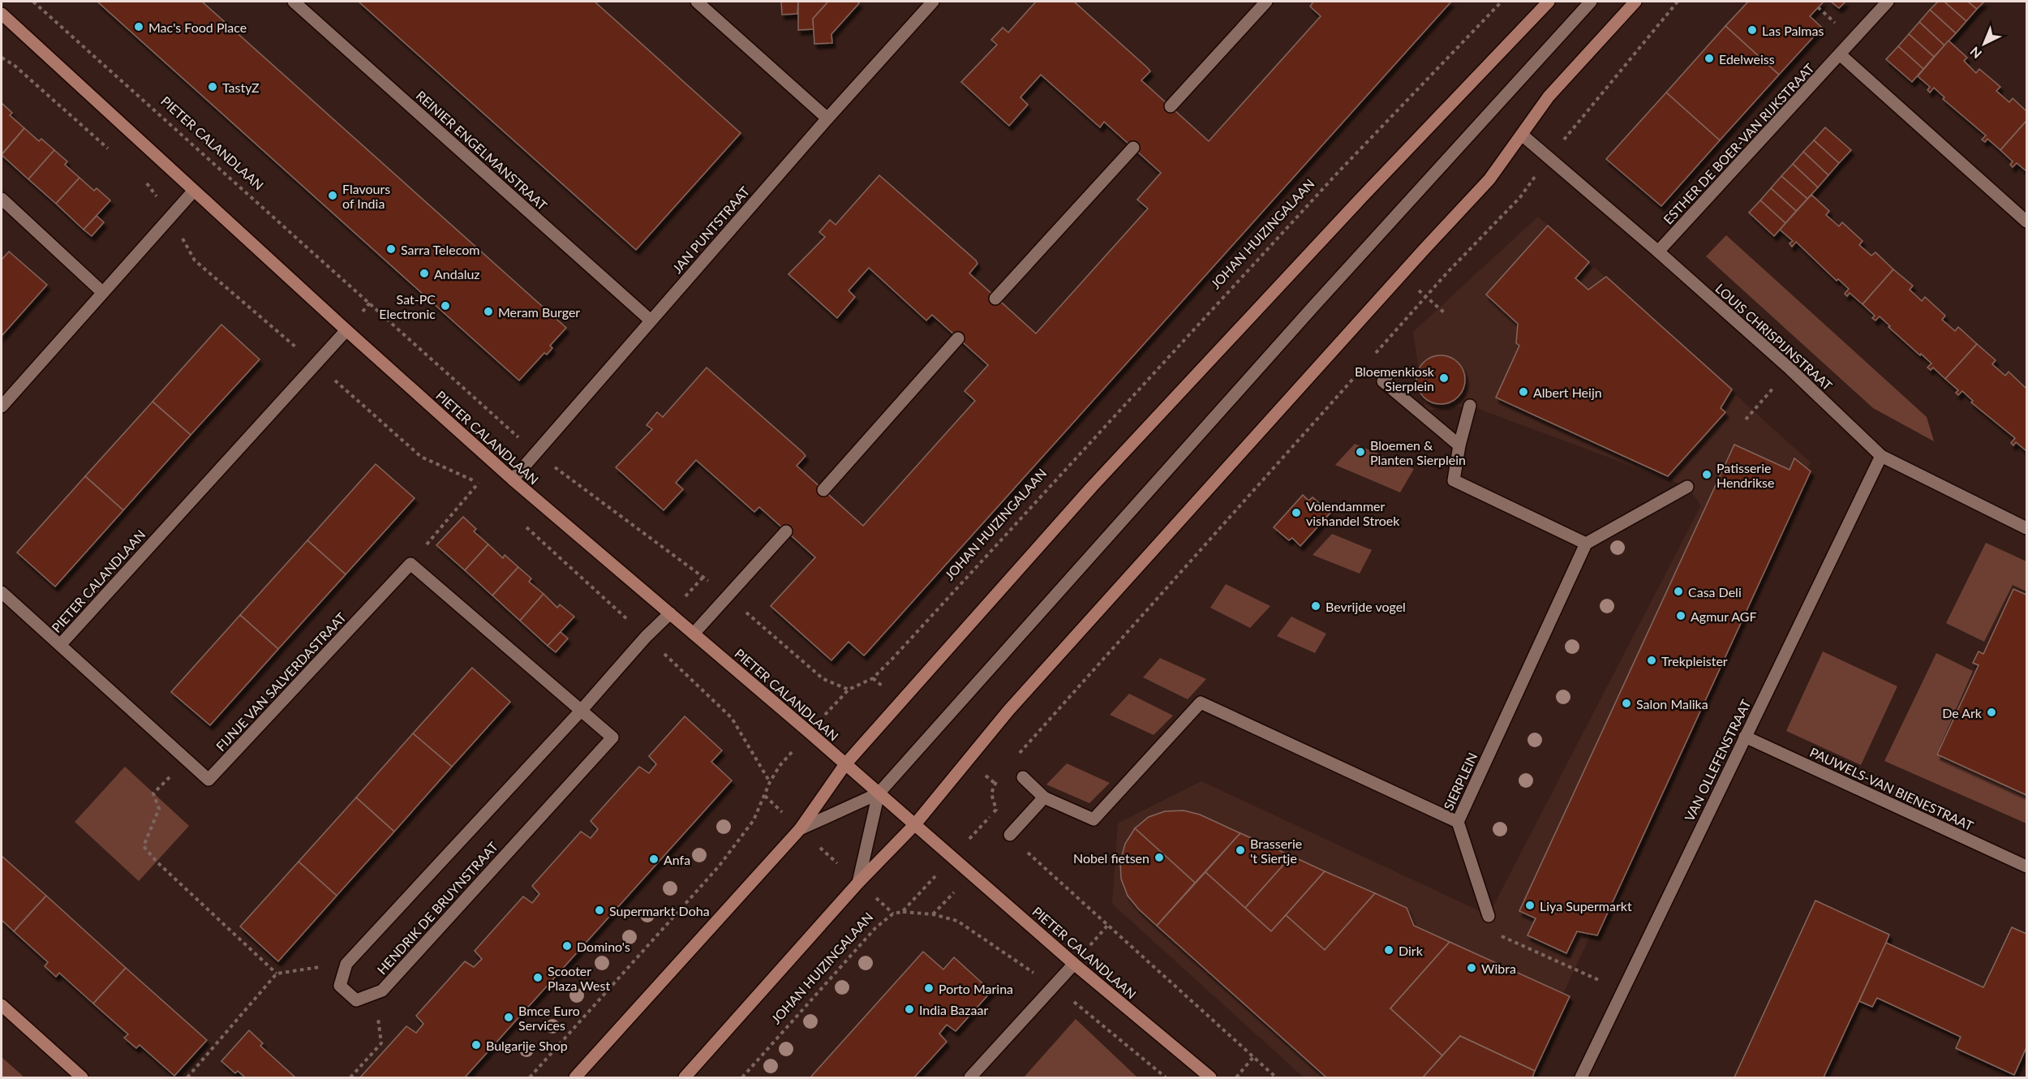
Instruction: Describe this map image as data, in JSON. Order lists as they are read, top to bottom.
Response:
{
  "streets": {
    "main road": ["PIETER CALANDLAAN"],
    "street": [
      "ESTHER DE BOER-VAN RIJKSTRAAT",
      "REINIER ENGELMANSTRAAT",
      "JAN PUNTSTRAAT",
      "LOUIS CHRISPIJNSTRAAT",
      "FIJNJE VAN SALVERDASTRAAT",
      "VAN OLLEFENSTRAAT",
      "SIERPLEIN",
      "PAUWELS-VAN BIENESTRAAT",
      "HENDRIK DE BRUYNSTRAAT"
    ],
    "path": ["JOHAN HUIZINGALAAN"]
  },
  "crossings": [
    ["PIETER CALANDLAAN", "JAN PUNTSTRAAT"],
    ["PIETER CALANDLAAN", "JOHAN HUIZINGALAAN"],
    ["PIETER CALANDLAAN", "FIJNJE VAN SALVERDASTRAAT"],
    ["PIETER CALANDLAAN", "HENDRIK DE BRUYNSTRAAT"],
    ["ESTHER DE BOER-VAN RIJKSTRAAT", "LOUIS CHRISPIJNSTRAAT"],
    ["REINIER ENGELMANSTRAAT", "JAN PUNTSTRAAT"],
    ["LOUIS CHRISPIJNSTRAAT", "VAN OLLEFENSTRAAT"],
    ["VAN OLLEFENSTRAAT", "PAUWELS-VAN BIENESTRAAT"]
  ],
  "places": [
    "Mac's Food Place",
    "Las Palmas",
    "Edelweiss",
    "TastyZ",
    "Flavours of India",
    "Sarra Telecom",
    "Andaluz",
    "Sat-PC Electronic",
    "Meram Burger",
    "Bloemenkiosk Sierplein",
    "Albert Heijn",
    "Bloemen & Planten Sierplein",
    "Patisserie Hendrikse",
    "Volendammer vishandel Stroek",
    "Casa Deli",
    "Bevrijde vogel",
    "Agmur AGF",
    "Trekpleister",
    "Salon Malika",
    "De Ark",
    "Brasserie 't Siertje",
    "Nobel fietsen",
    "Anfa",
    "Liya Supermarkt",
    "Supermarkt Doha",
    "Domino's",
    "Dirk",
    "Wibra",
    "Scooter Plaza West",
    "Porto Marina",
    "India Bazaar",
    "Bmce Euro Services",
    "Bulgarije Shop"
  ],
  "north": "bottom left"
}
